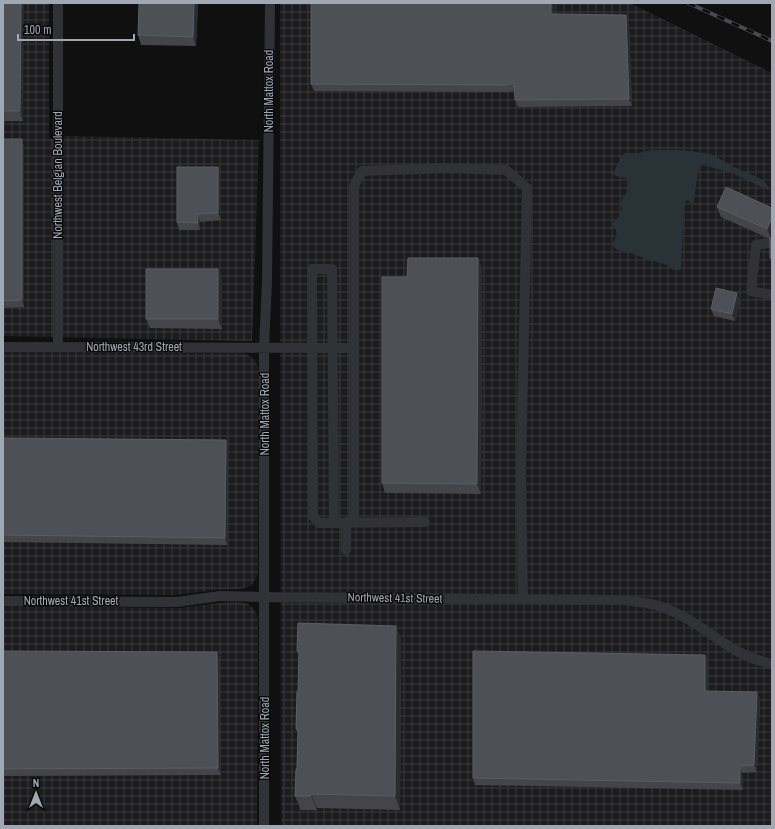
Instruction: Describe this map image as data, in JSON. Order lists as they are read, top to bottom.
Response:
{
  "streets": {
    "street": [
      "North Mattox Road",
      "Northwest Belgian Boulevard",
      "Northwest 43rd Street",
      "Northwest 41st Street"
    ]
  },
  "crossings": [
    ["North Mattox Road", "Northwest 43rd Street"],
    ["North Mattox Road", "Northwest 41st Street"],
    ["Northwest Belgian Boulevard", "Northwest 43rd Street"]
  ],
  "scale_bar": "100 m",
  "north": "top"
}
